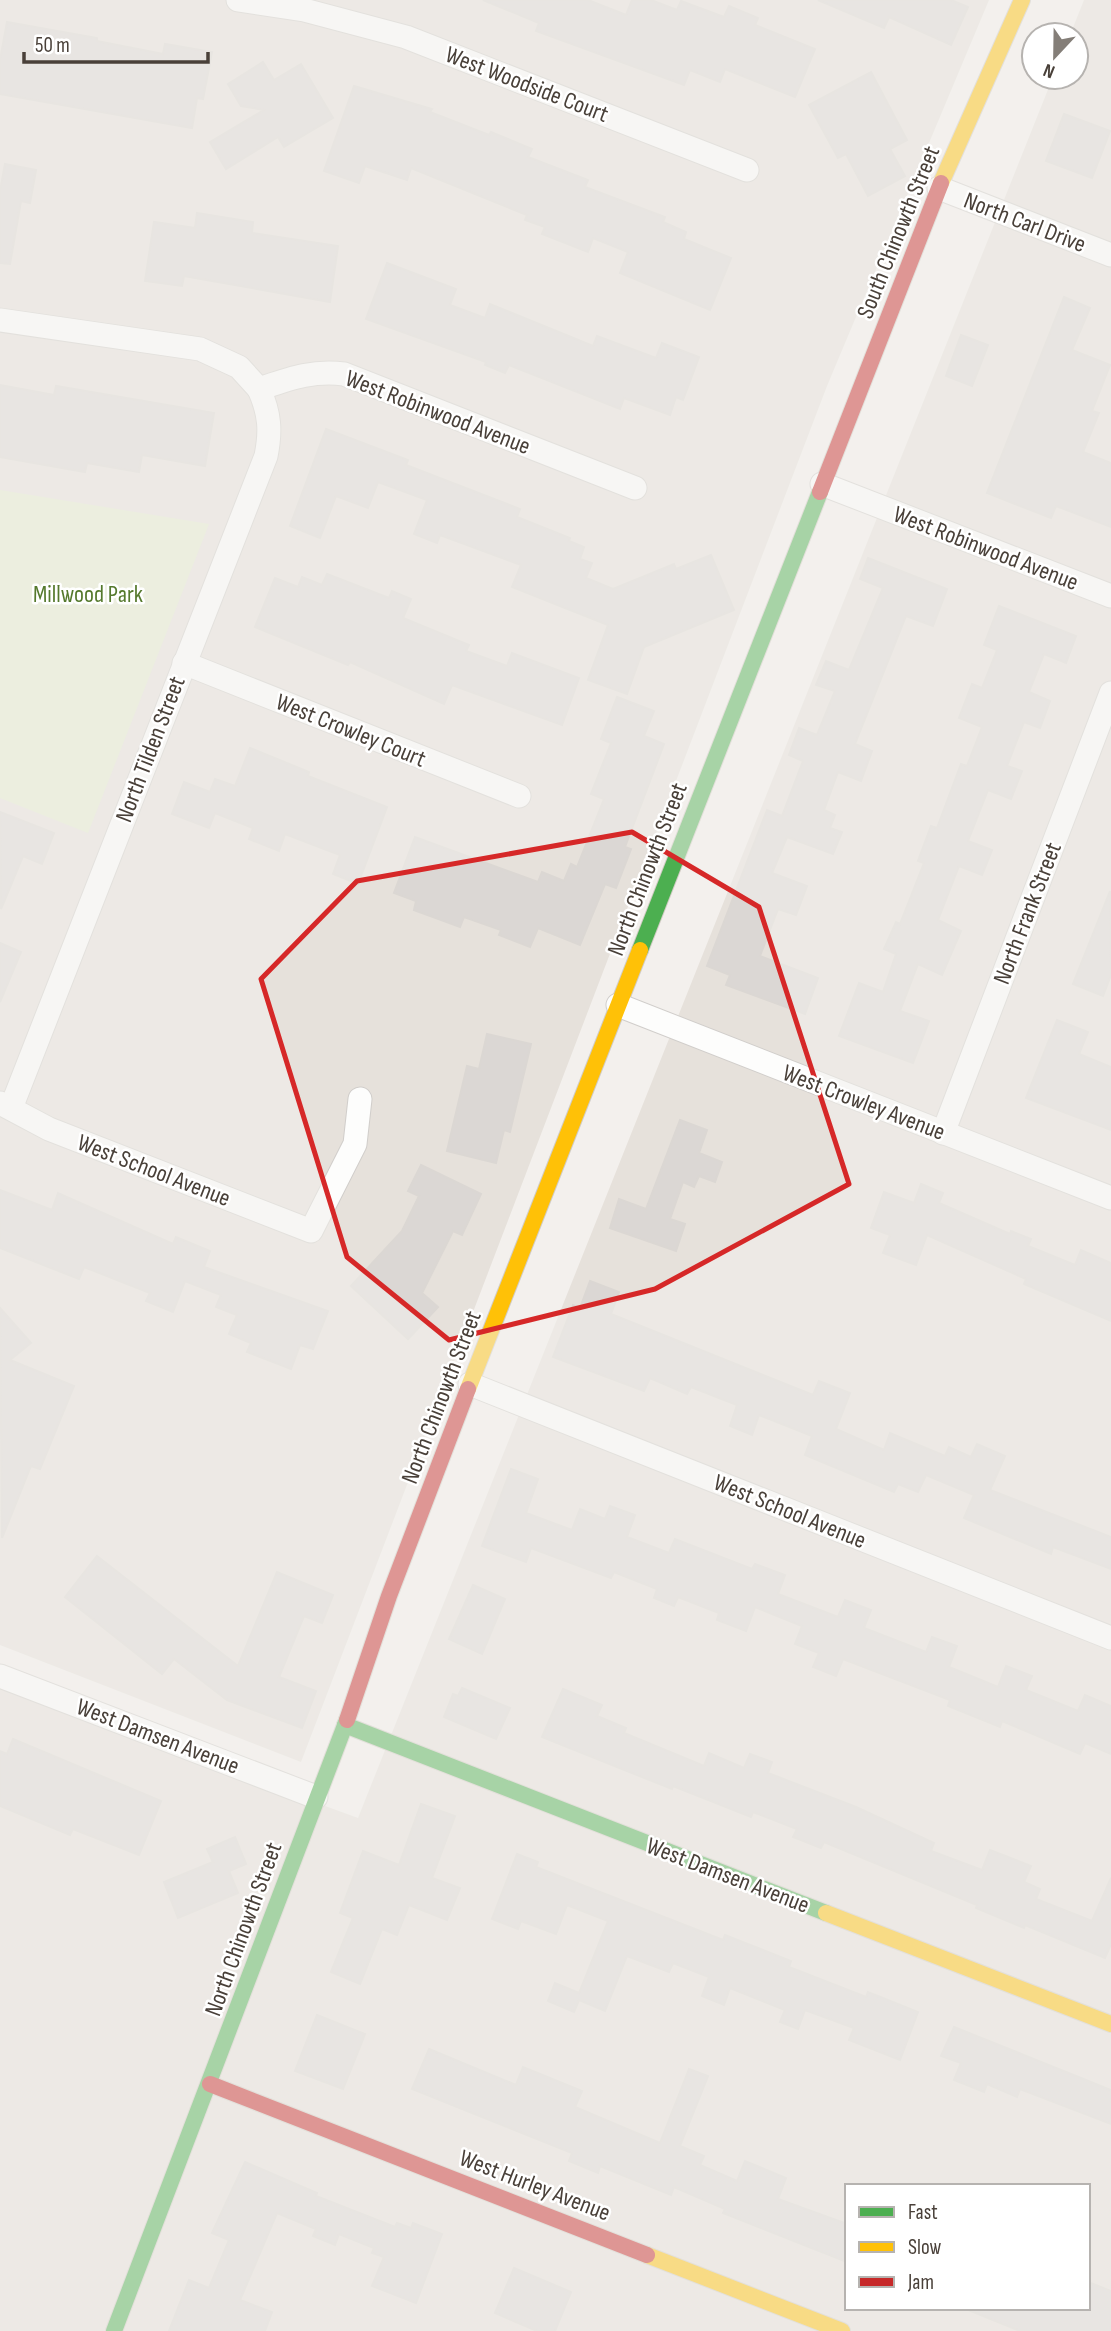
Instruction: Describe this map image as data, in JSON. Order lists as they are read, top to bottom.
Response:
{
  "streets": {
    "street": [
      "West Woodside Court",
      "North Carl Drive",
      "South Chinowth Street",
      "West Robinwood Avenue",
      "West Crowley Court",
      "North Tilden Street",
      "North Chinowth Street",
      "North Frank Street",
      "West Crowley Avenue",
      "West School Avenue",
      "West Damsen Avenue",
      "West Hurley Avenue"
    ]
  },
  "crossings": [
    ["North Carl Drive", "South Chinowth Street"],
    ["South Chinowth Street", "West Robinwood Avenue"],
    ["South Chinowth Street", "North Chinowth Street"],
    ["West Robinwood Avenue", "North Tilden Street"],
    ["West Robinwood Avenue", "North Chinowth Street"],
    ["West Crowley Court", "North Tilden Street"],
    ["North Tilden Street", "West School Avenue"],
    ["North Chinowth Street", "West Crowley Avenue"],
    ["North Chinowth Street", "West School Avenue"],
    ["North Chinowth Street", "West Damsen Avenue"],
    ["North Chinowth Street", "West Hurley Avenue"],
    ["North Frank Street", "West Crowley Avenue"]
  ],
  "parks": ["Millwood Park"],
  "legend": ["Fast", "Slow", "Jam"],
  "scale_bar": "50 m",
  "north": "bottom"
}
